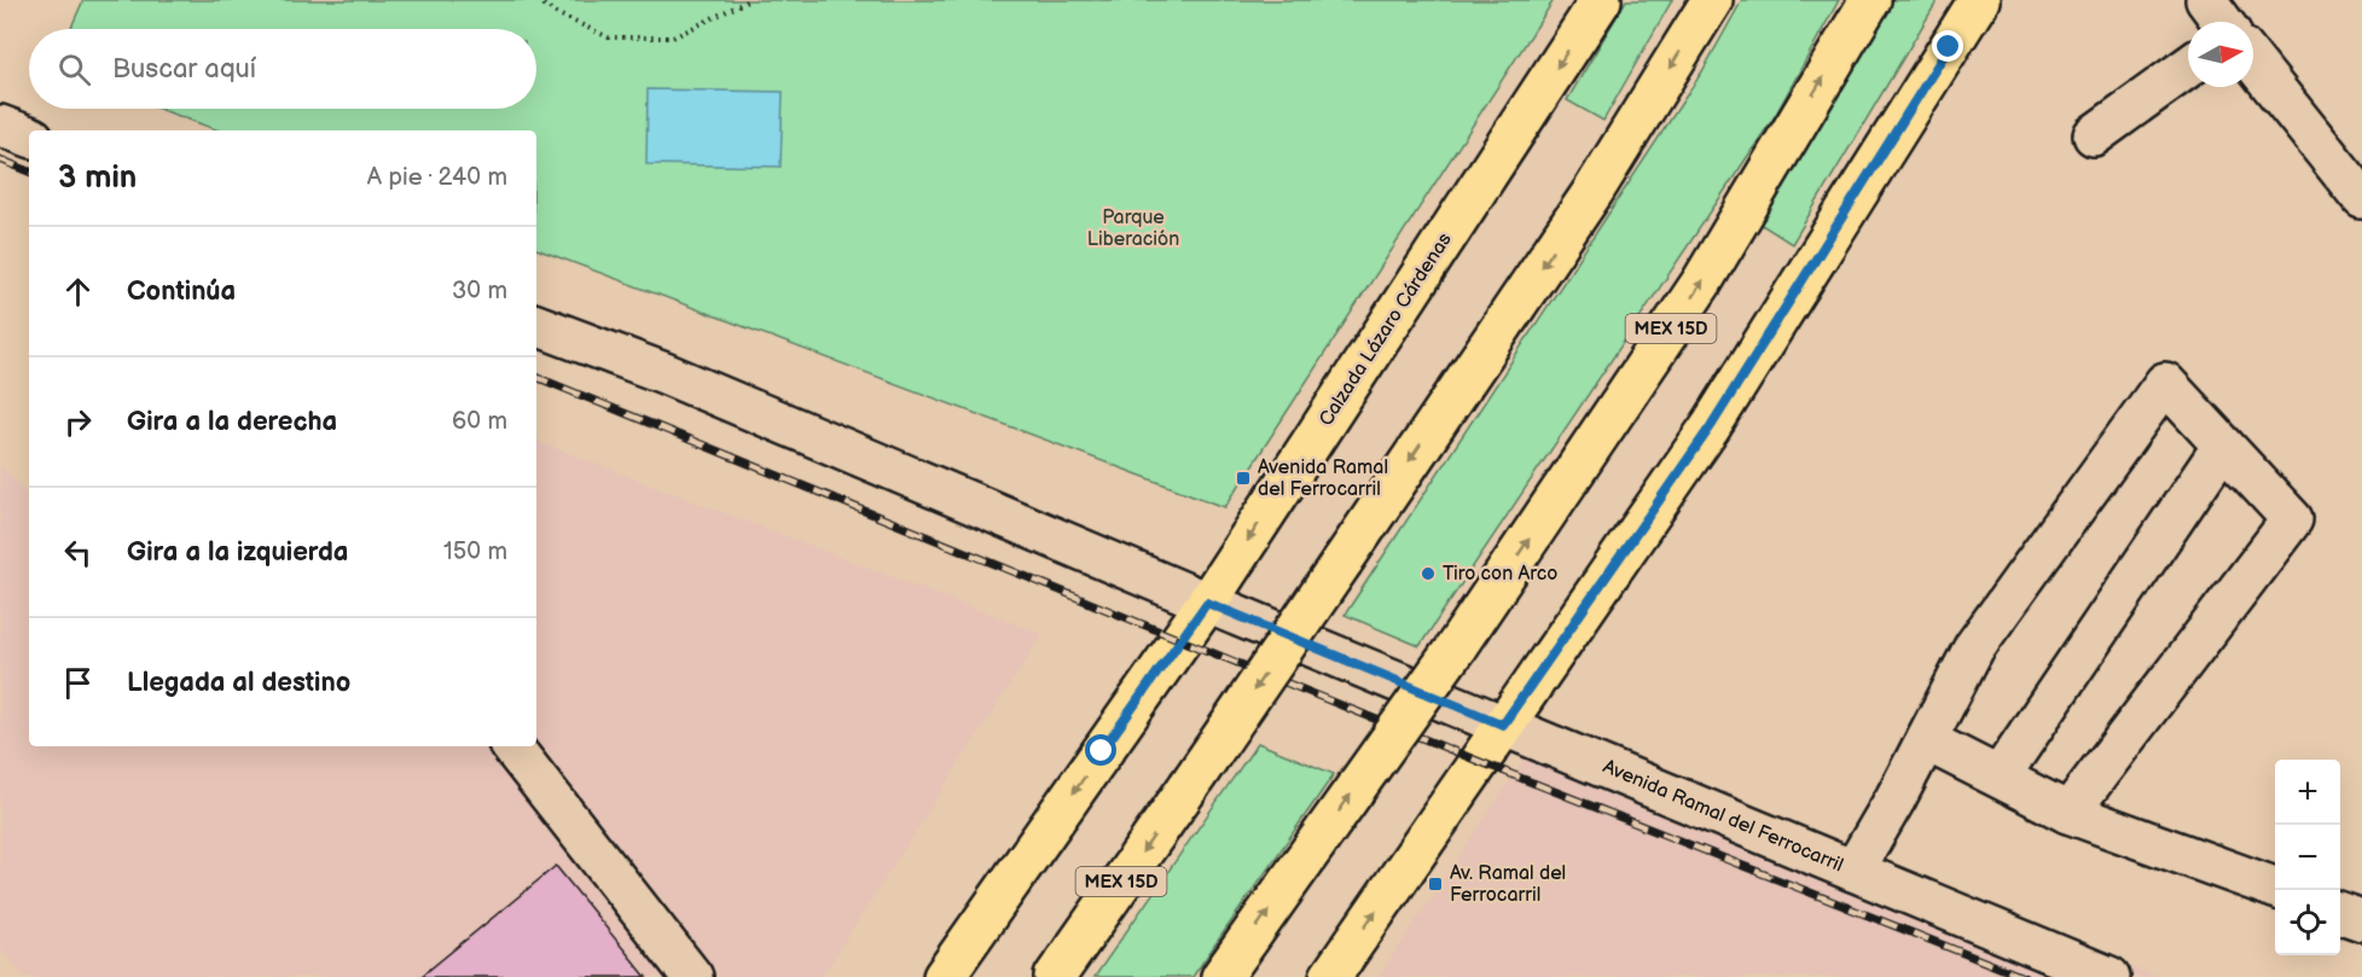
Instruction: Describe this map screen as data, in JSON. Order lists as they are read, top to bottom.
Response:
{
  "streets": {
    "main road": ["MEX 15D", "Calzada Lázaro Cárdenas"],
    "street": ["Avenida Ramal del Ferrocarril"]
  },
  "crossings": [
    ["Calzada Lázaro Cárdenas", "Avenida Ramal del Ferrocarril"]
  ],
  "parks": ["Parque Liberación"],
  "places": {
    "transit": ["Avenida Ramal del Ferrocarril", "Av. Ramal del Ferrocarril"],
    "other": ["Tiro con Arco"]
  },
  "north": "right",
  "page": {
    "search": "Buscar aquí",
    "heading": ["3 min", "A pie · 240 m"],
    "list": [
      ["Continúa", "30 m"],
      ["Gira a la derecha", "60 m"],
      ["Gira a la izquierda", "150 m"],
      "Llegada al destino"
    ],
    "map_buttons": ["+", "−"]
  }
}
